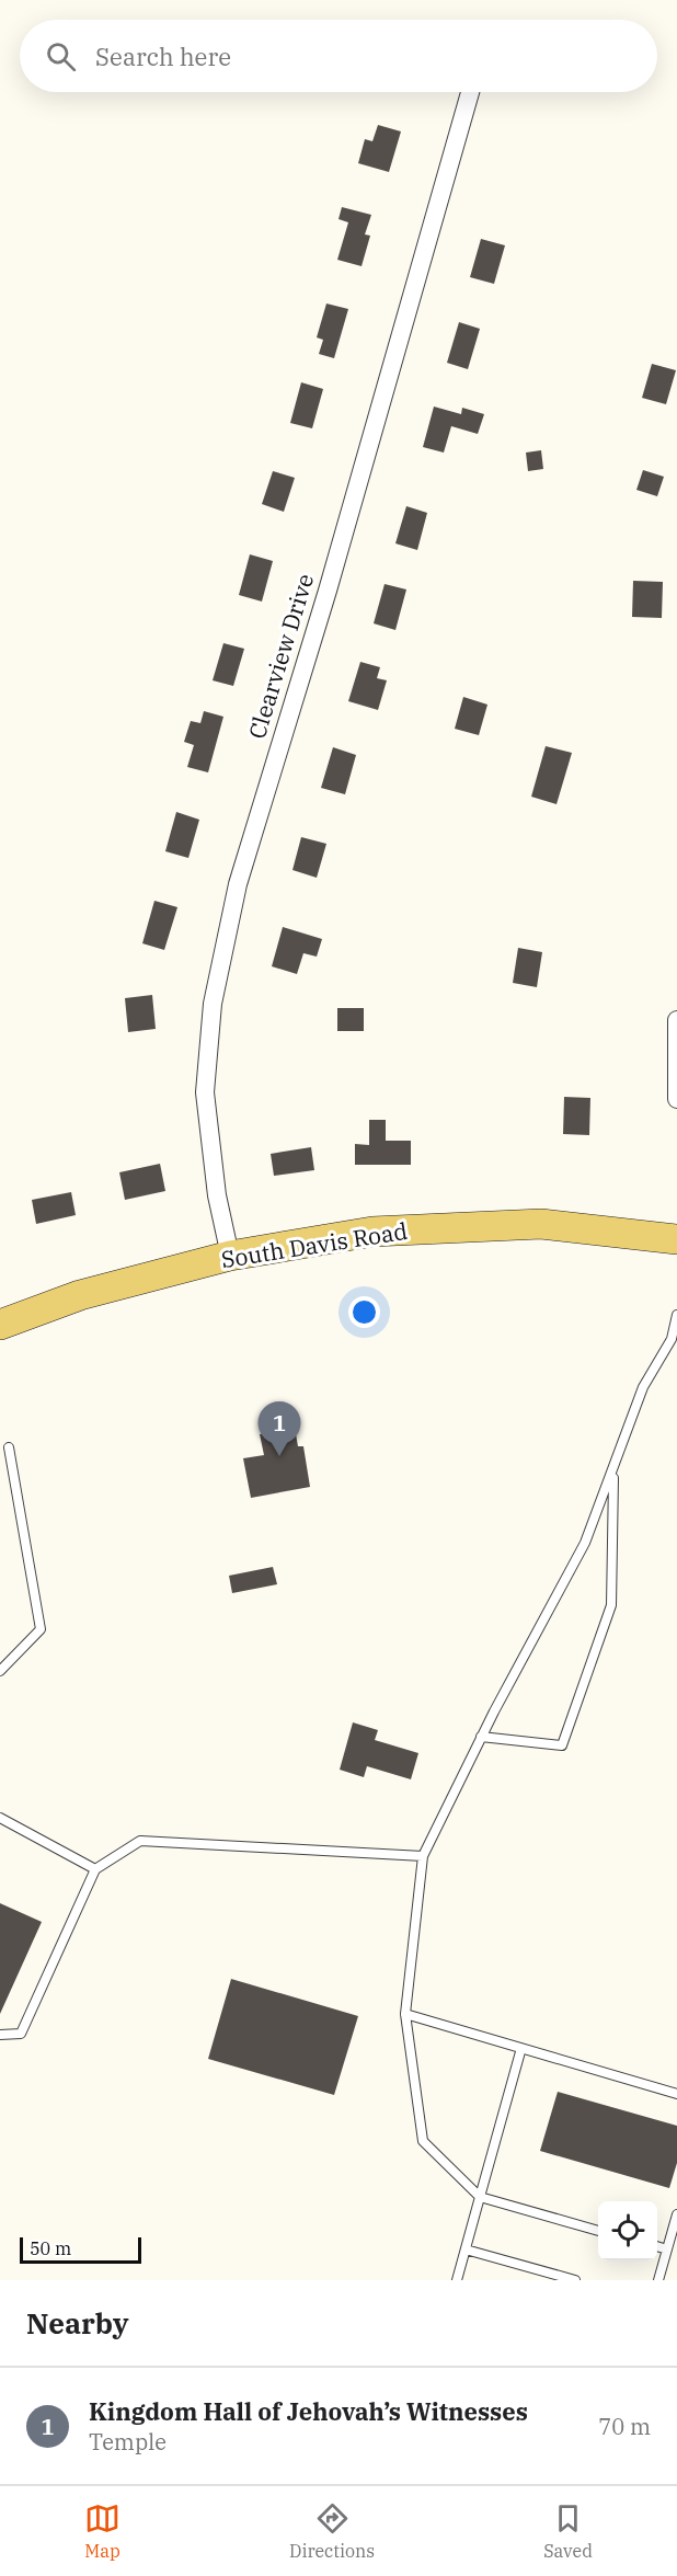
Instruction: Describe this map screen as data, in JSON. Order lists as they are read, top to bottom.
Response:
{
  "streets": {
    "main road": ["South Davis Road"],
    "street": ["Clearview Drive"]
  },
  "crossings": [
    ["Clearview Drive", "South Davis Road"]
  ],
  "scale_bar": "50 m",
  "page": {
    "search": "Search here",
    "pins": "1",
    "scale": "50 m",
    "heading": "Nearby",
    "list": [
      {
        "mark": "1",
        "name": "Kingdom Hall of Jehovah’s Witnesses",
        "note": "Temple",
        "value": "70 m"
      }
    ],
    "nav": ["Map", "Directions", "Saved"]
  }
}
